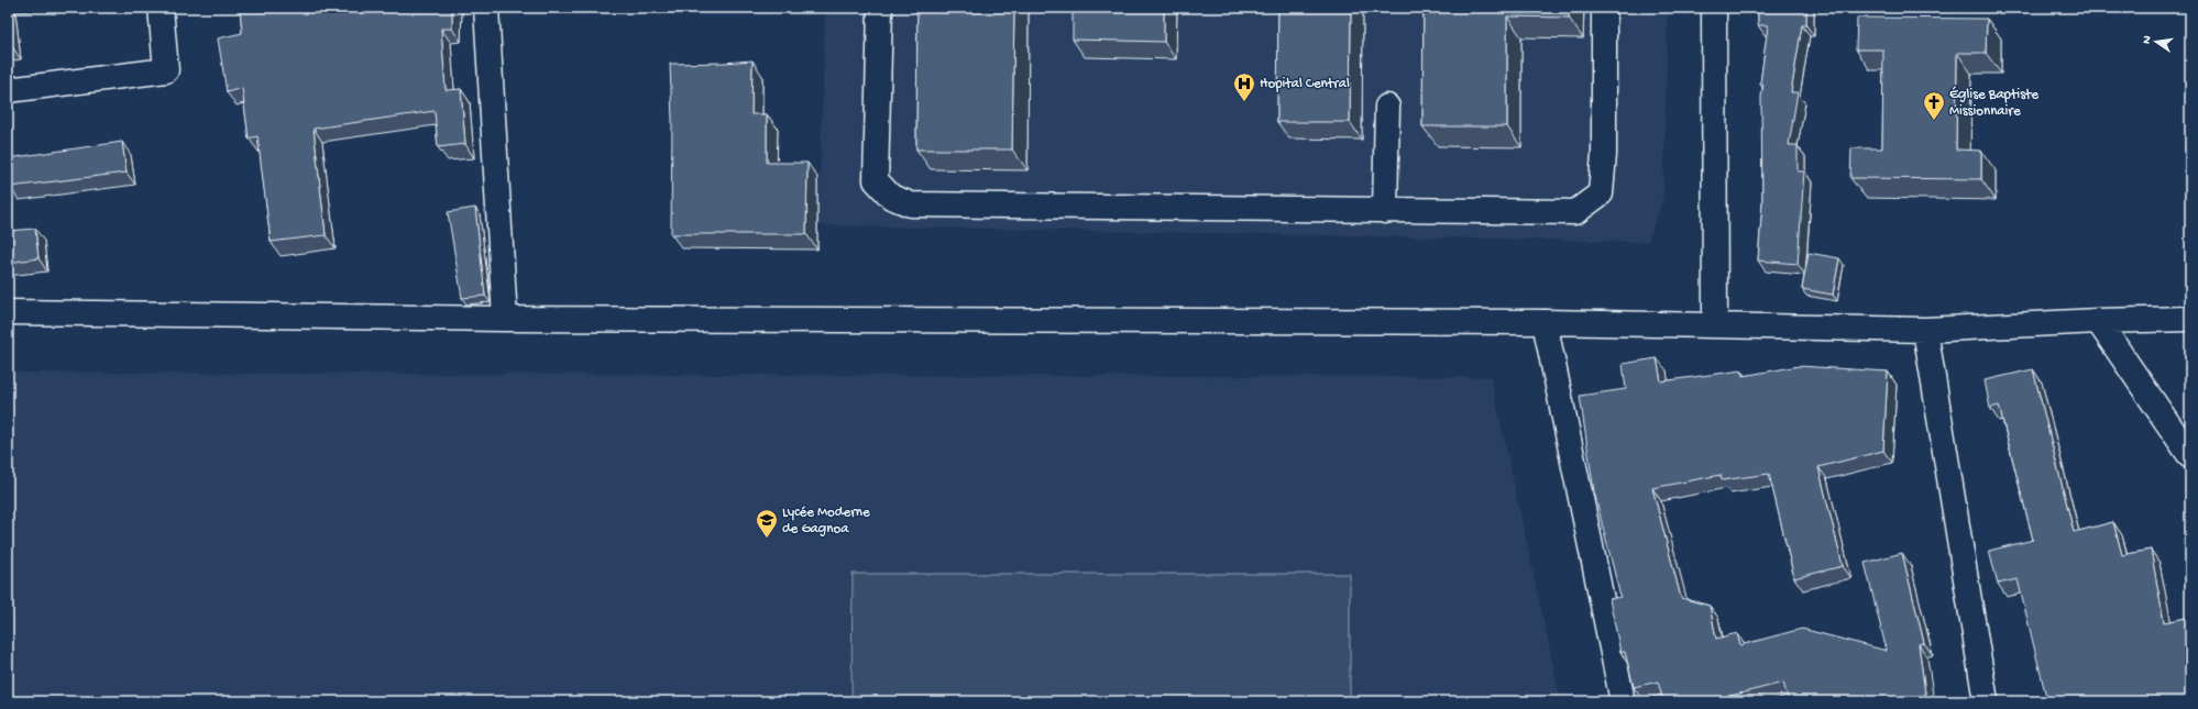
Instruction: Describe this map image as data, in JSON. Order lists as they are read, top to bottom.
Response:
{
  "places": {
    "hospital": ["Hopital Central"],
    "church": ["Église Baptiste Missionnaire"],
    "school or university": ["Lycée Moderne de Gagnoa"]
  },
  "north": "left"
}
